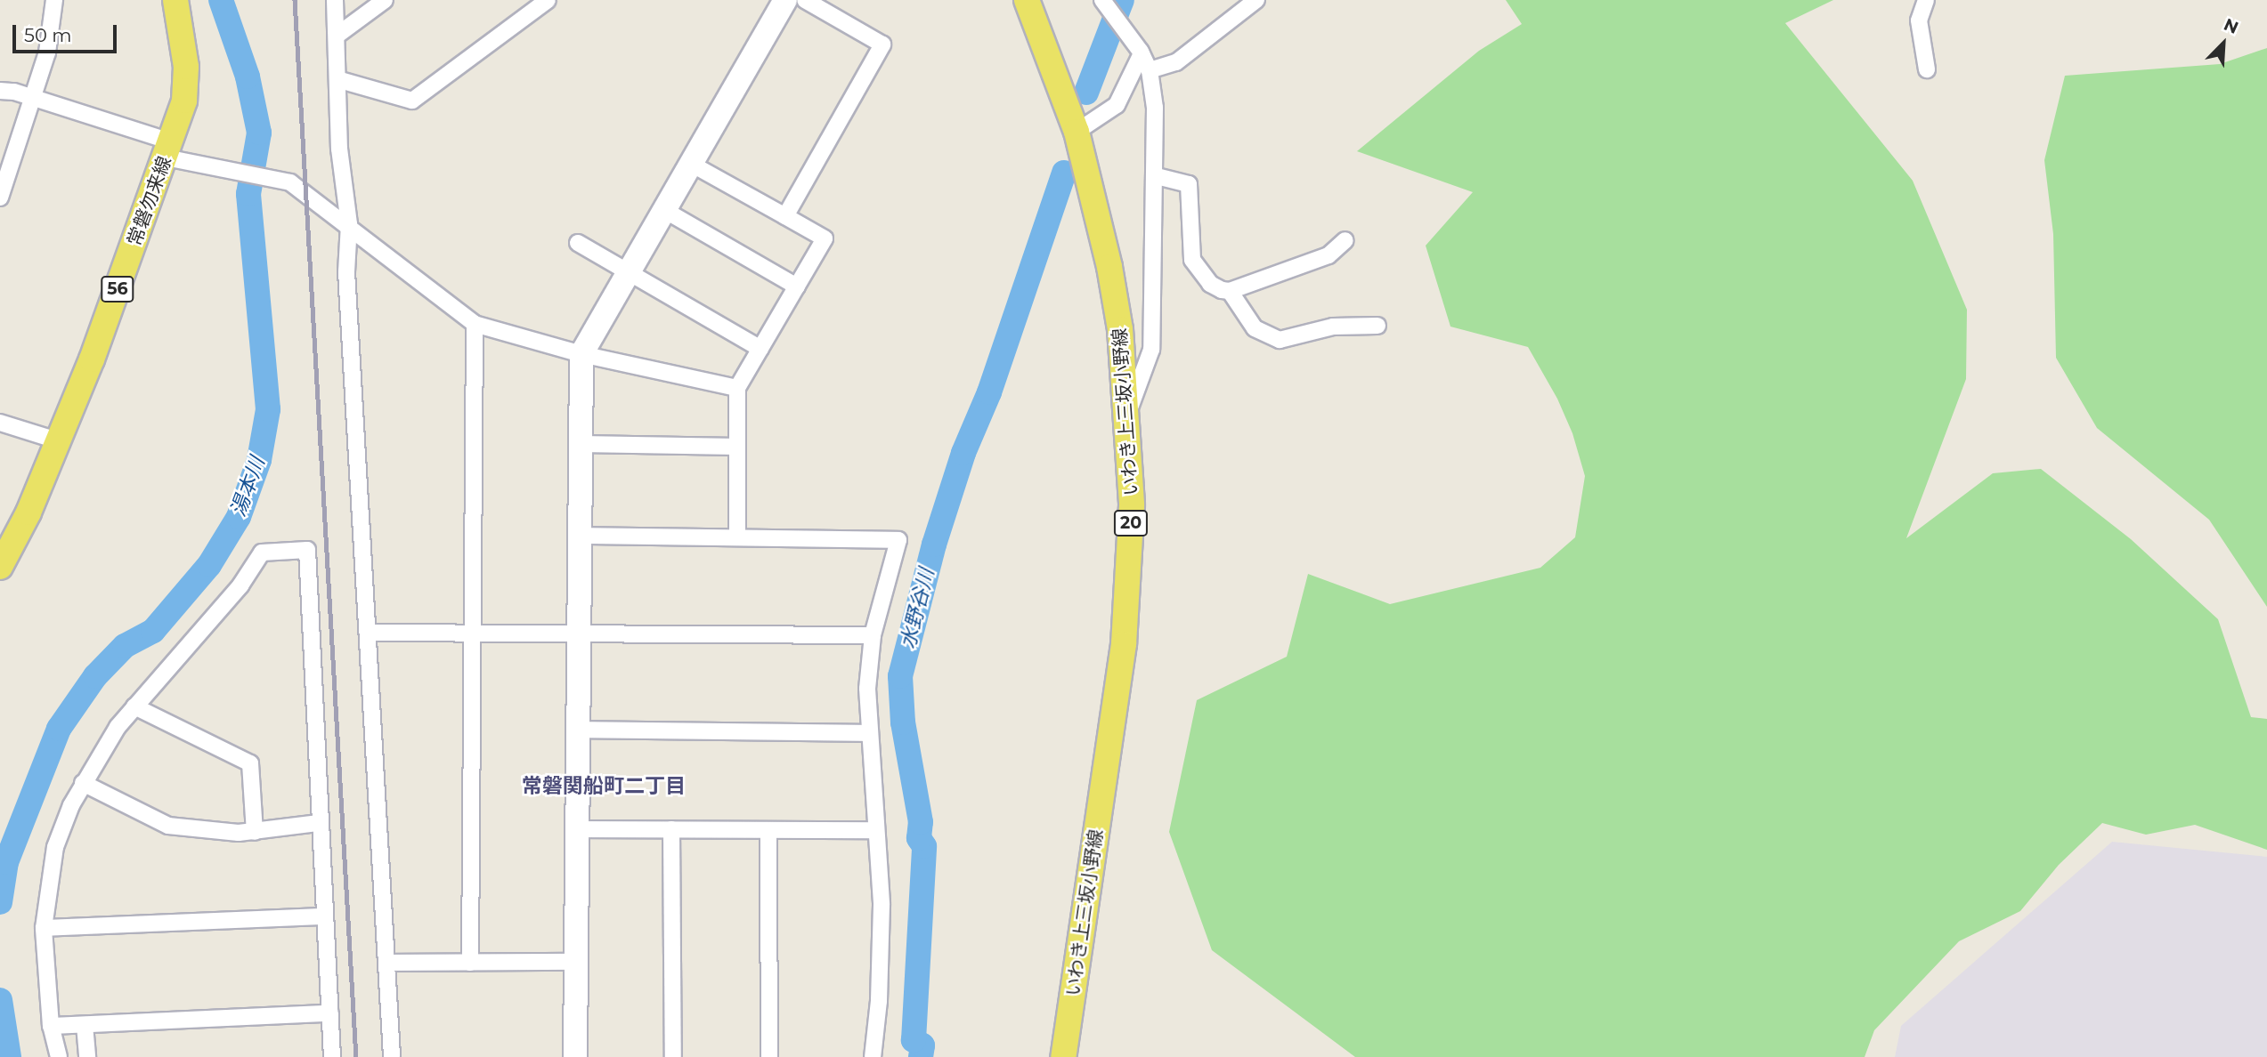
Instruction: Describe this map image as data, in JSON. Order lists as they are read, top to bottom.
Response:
{
  "streets": {
    "main road": [
      "常磐勿来線",
      "56",
      "いわき上三坂小野線",
      "20"
    ]
  },
  "districts": ["常磐関船町二丁目"],
  "water": ["湯本川", "水野谷川"],
  "scale_bar": "50 m",
  "north": "top right"
}
